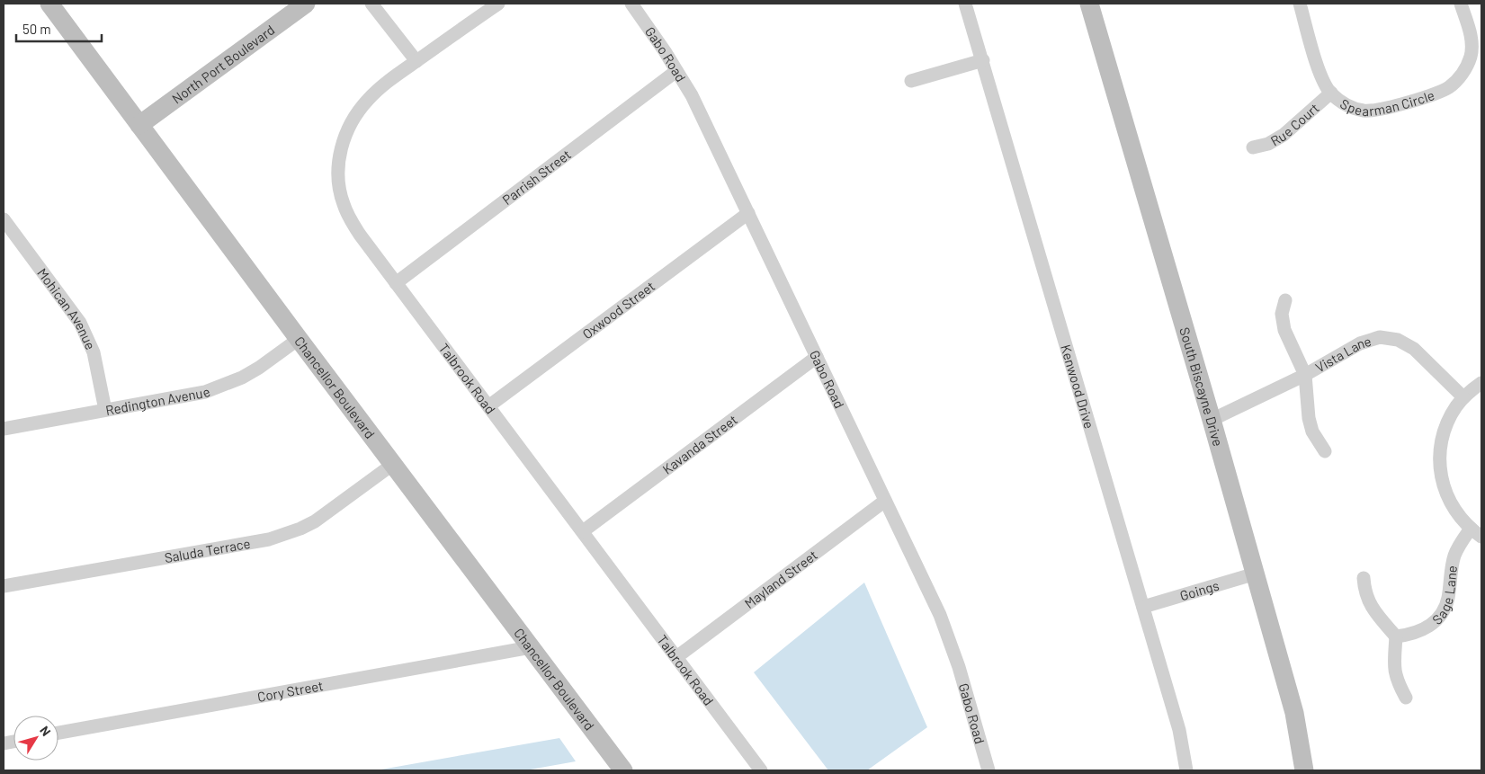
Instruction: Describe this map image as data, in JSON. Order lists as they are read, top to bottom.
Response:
{
  "streets": {
    "street": [
      "Gabo Road",
      "North Port Boulevard",
      "Spearman Circle",
      "Rue Court",
      "Parrish Street",
      "Mohican Avenue",
      "Oxwood Street",
      "Vista Lane",
      "Talbrook Road",
      "South Biscayne Drive",
      "Kenwood Drive",
      "Chancellor Boulevard",
      "Redington Avenue",
      "Kavanda Street",
      "Saluda Terrace",
      "Mayland Street",
      "Goings",
      "Sage Lane",
      "Cory Street"
    ]
  },
  "crossings": [
    ["Gabo Road", "Parrish Street"],
    ["Gabo Road", "Oxwood Street"],
    ["Gabo Road", "Kavanda Street"],
    ["Gabo Road", "Mayland Street"],
    ["North Port Boulevard", "Chancellor Boulevard"],
    ["Spearman Circle", "Rue Court"],
    ["Parrish Street", "Talbrook Road"],
    ["Mohican Avenue", "Redington Avenue"],
    ["Oxwood Street", "Talbrook Road"],
    ["Vista Lane", "South Biscayne Drive"],
    ["Talbrook Road", "Kavanda Street"],
    ["Talbrook Road", "Mayland Street"],
    ["South Biscayne Drive", "Goings"],
    ["Kenwood Drive", "Goings"],
    ["Chancellor Boulevard", "Redington Avenue"],
    ["Chancellor Boulevard", "Saluda Terrace"],
    ["Chancellor Boulevard", "Cory Street"]
  ],
  "scale_bar": "50 m",
  "north": "top right"
}
